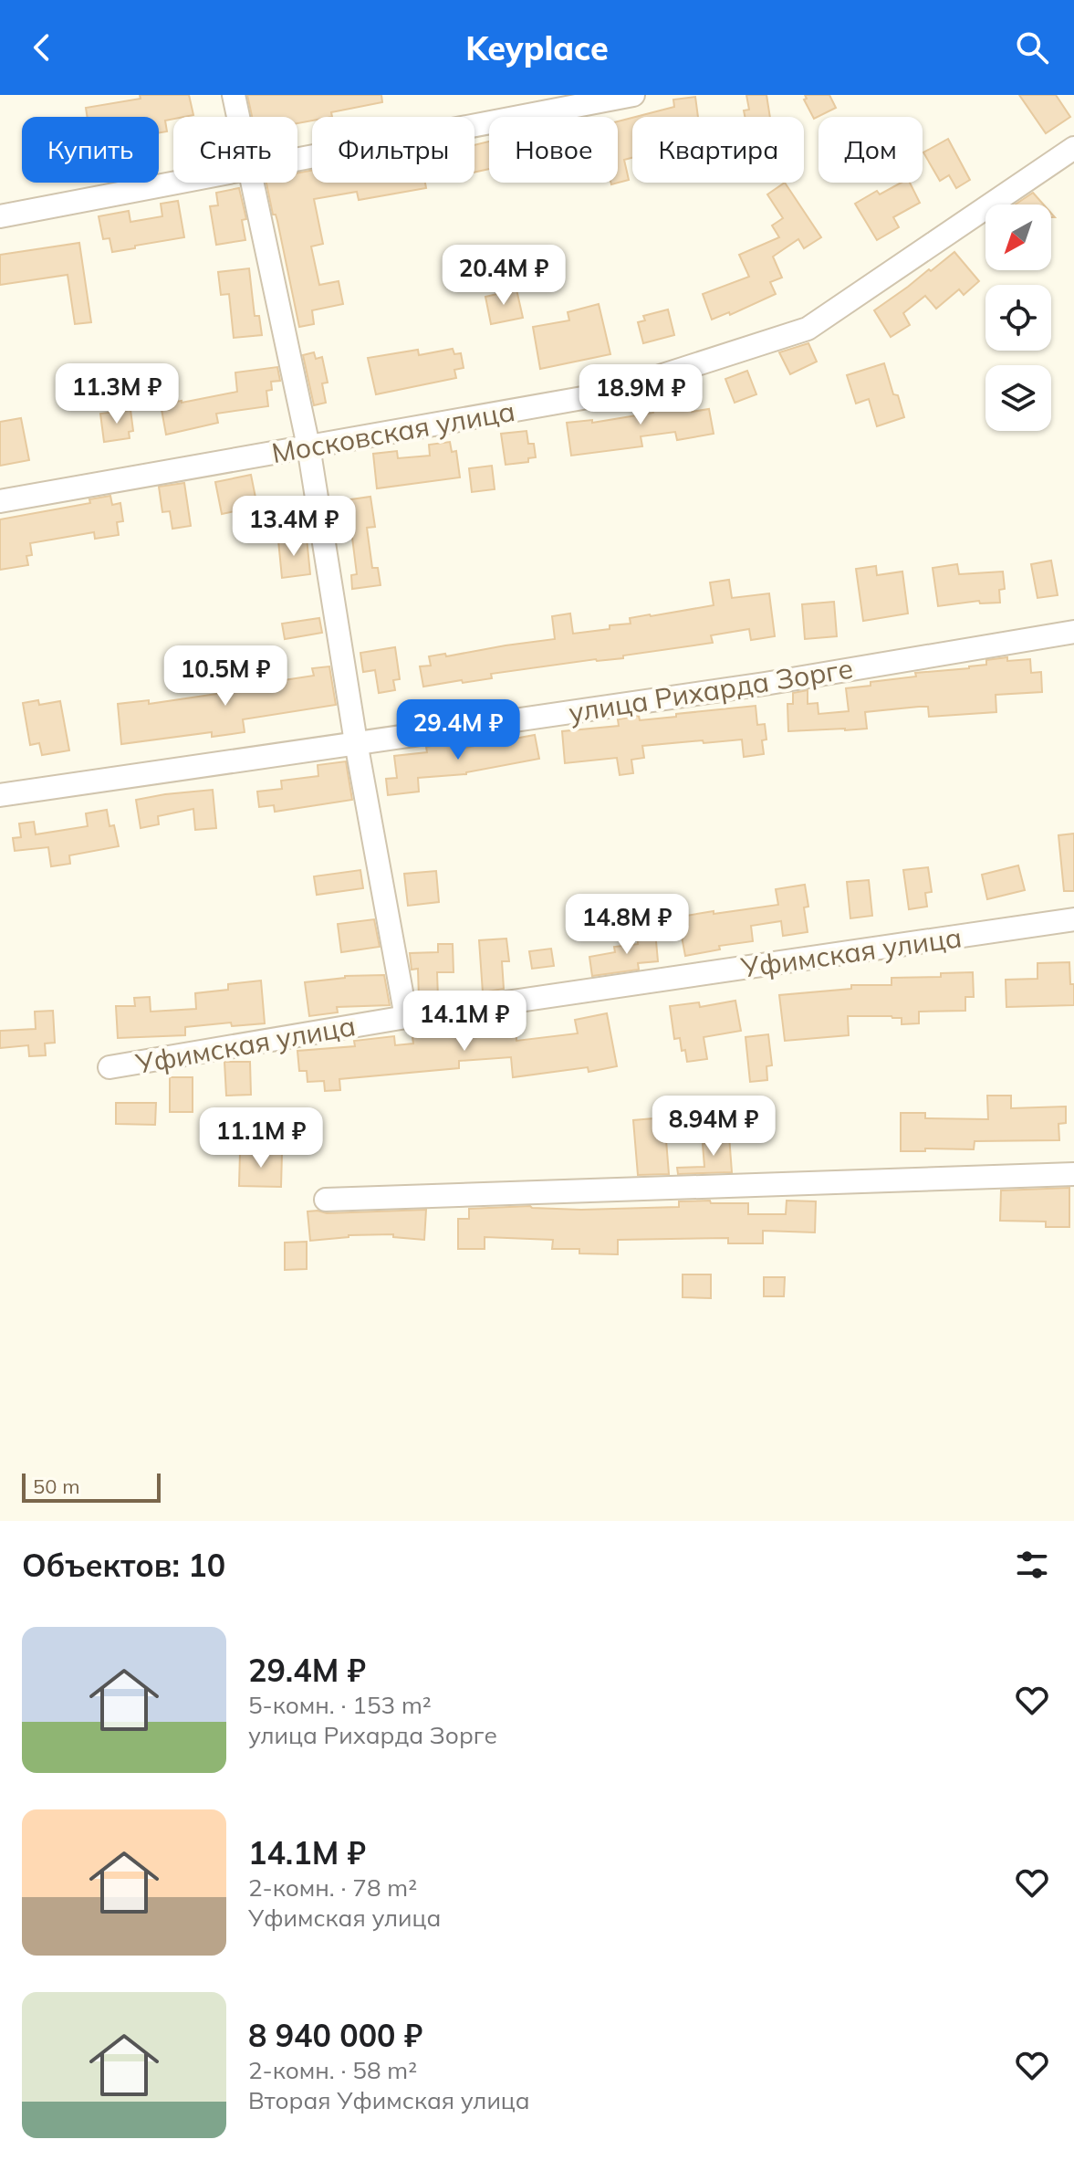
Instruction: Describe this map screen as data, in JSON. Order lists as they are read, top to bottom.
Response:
{
  "streets": {
    "street": ["Московская улица", "улица Рихарда Зорге", "Уфимская улица"]
  },
  "scale_bar": "50 m",
  "north": "bottom left",
  "page": {
    "header": "Keyplace",
    "chip": [
      "Купить",
      "Снять",
      "Фильтры",
      "Новое",
      "Квартира",
      "Дом"
    ],
    "price": [
      "20.4M ₽",
      "11.3M ₽",
      "18.9M ₽",
      "13.4M ₽",
      "10.5M ₽",
      "29.4M ₽",
      "14.8M ₽",
      "14.1M ₽",
      "8.94M ₽",
      "11.1M ₽"
    ],
    "scale": "50 m",
    "heading": "Объектов: 10",
    "list": [
      {
        "name": "29.4M ₽",
        "note": "5-комн. · 153 m² · улица Рихарда Зорге"
      },
      {
        "name": "14.1M ₽",
        "note": "2-комн. · 78 m² · Уфимская улица"
      },
      {
        "name": "8 940 000 ₽",
        "note": "2-комн. · 58 m² · Вторая Уфимская улица"
      }
    ]
  }
}
